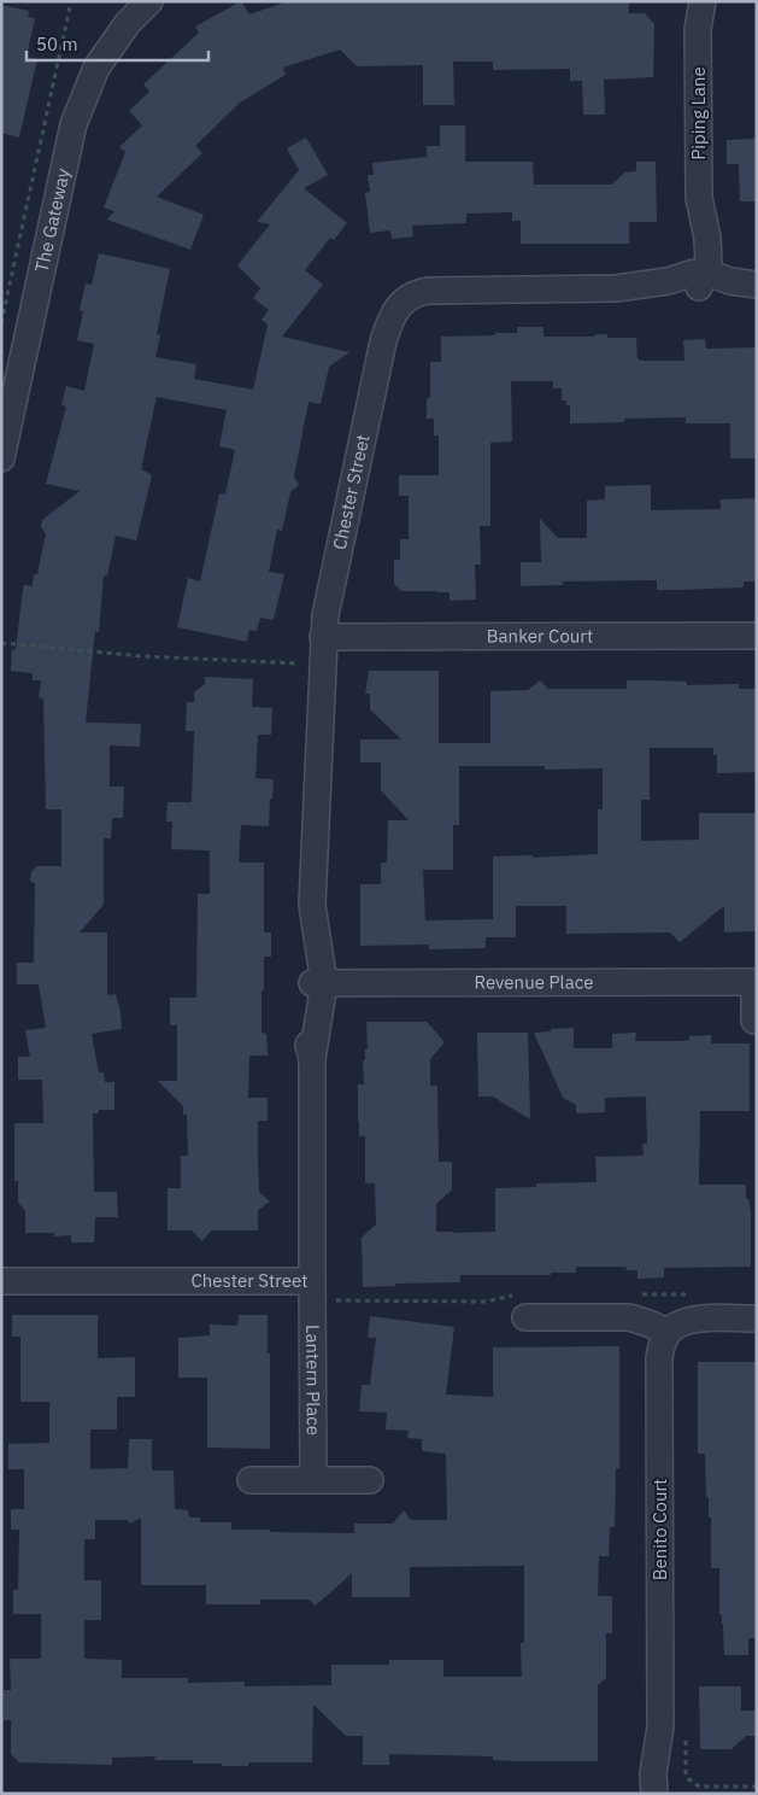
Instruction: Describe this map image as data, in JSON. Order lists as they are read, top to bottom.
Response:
{
  "streets": {
    "street": [
      "Piping Lane",
      "The Gateway",
      "Chester Street",
      "Banker Court",
      "Revenue Place",
      "Lantern Place",
      "Benito Court"
    ]
  },
  "crossings": [
    ["Piping Lane", "Chester Street"],
    ["Chester Street", "Banker Court"],
    ["Chester Street", "Revenue Place"],
    ["Chester Street", "Lantern Place"]
  ],
  "scale_bar": "50 m"
}
